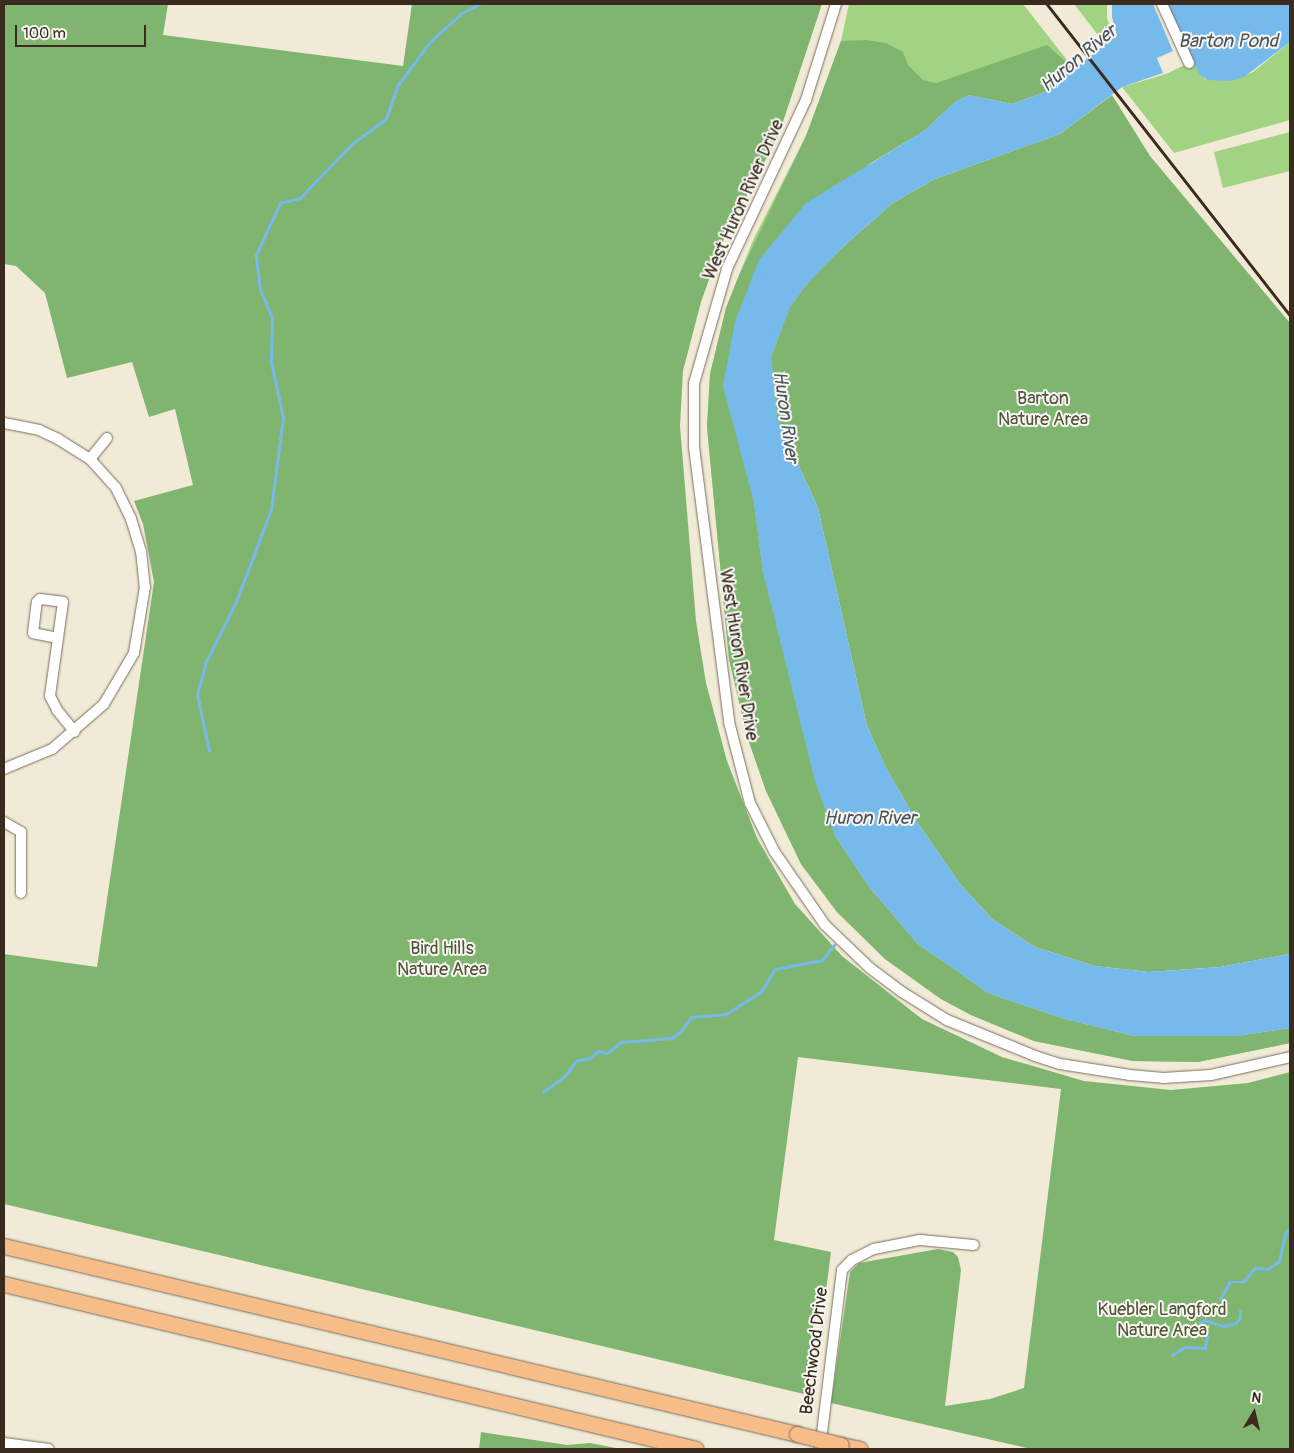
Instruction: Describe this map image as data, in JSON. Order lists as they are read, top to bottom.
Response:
{
  "streets": {
    "street": ["West Huron River Drive", "Beechwood Drive"]
  },
  "water": ["Barton Pond", "Huron River"],
  "parks": ["Barton Nature Area", "Bird Hills Nature Area", "Kuebler Langford Nature Area"],
  "scale_bar": "100 m",
  "north": "top"
}
